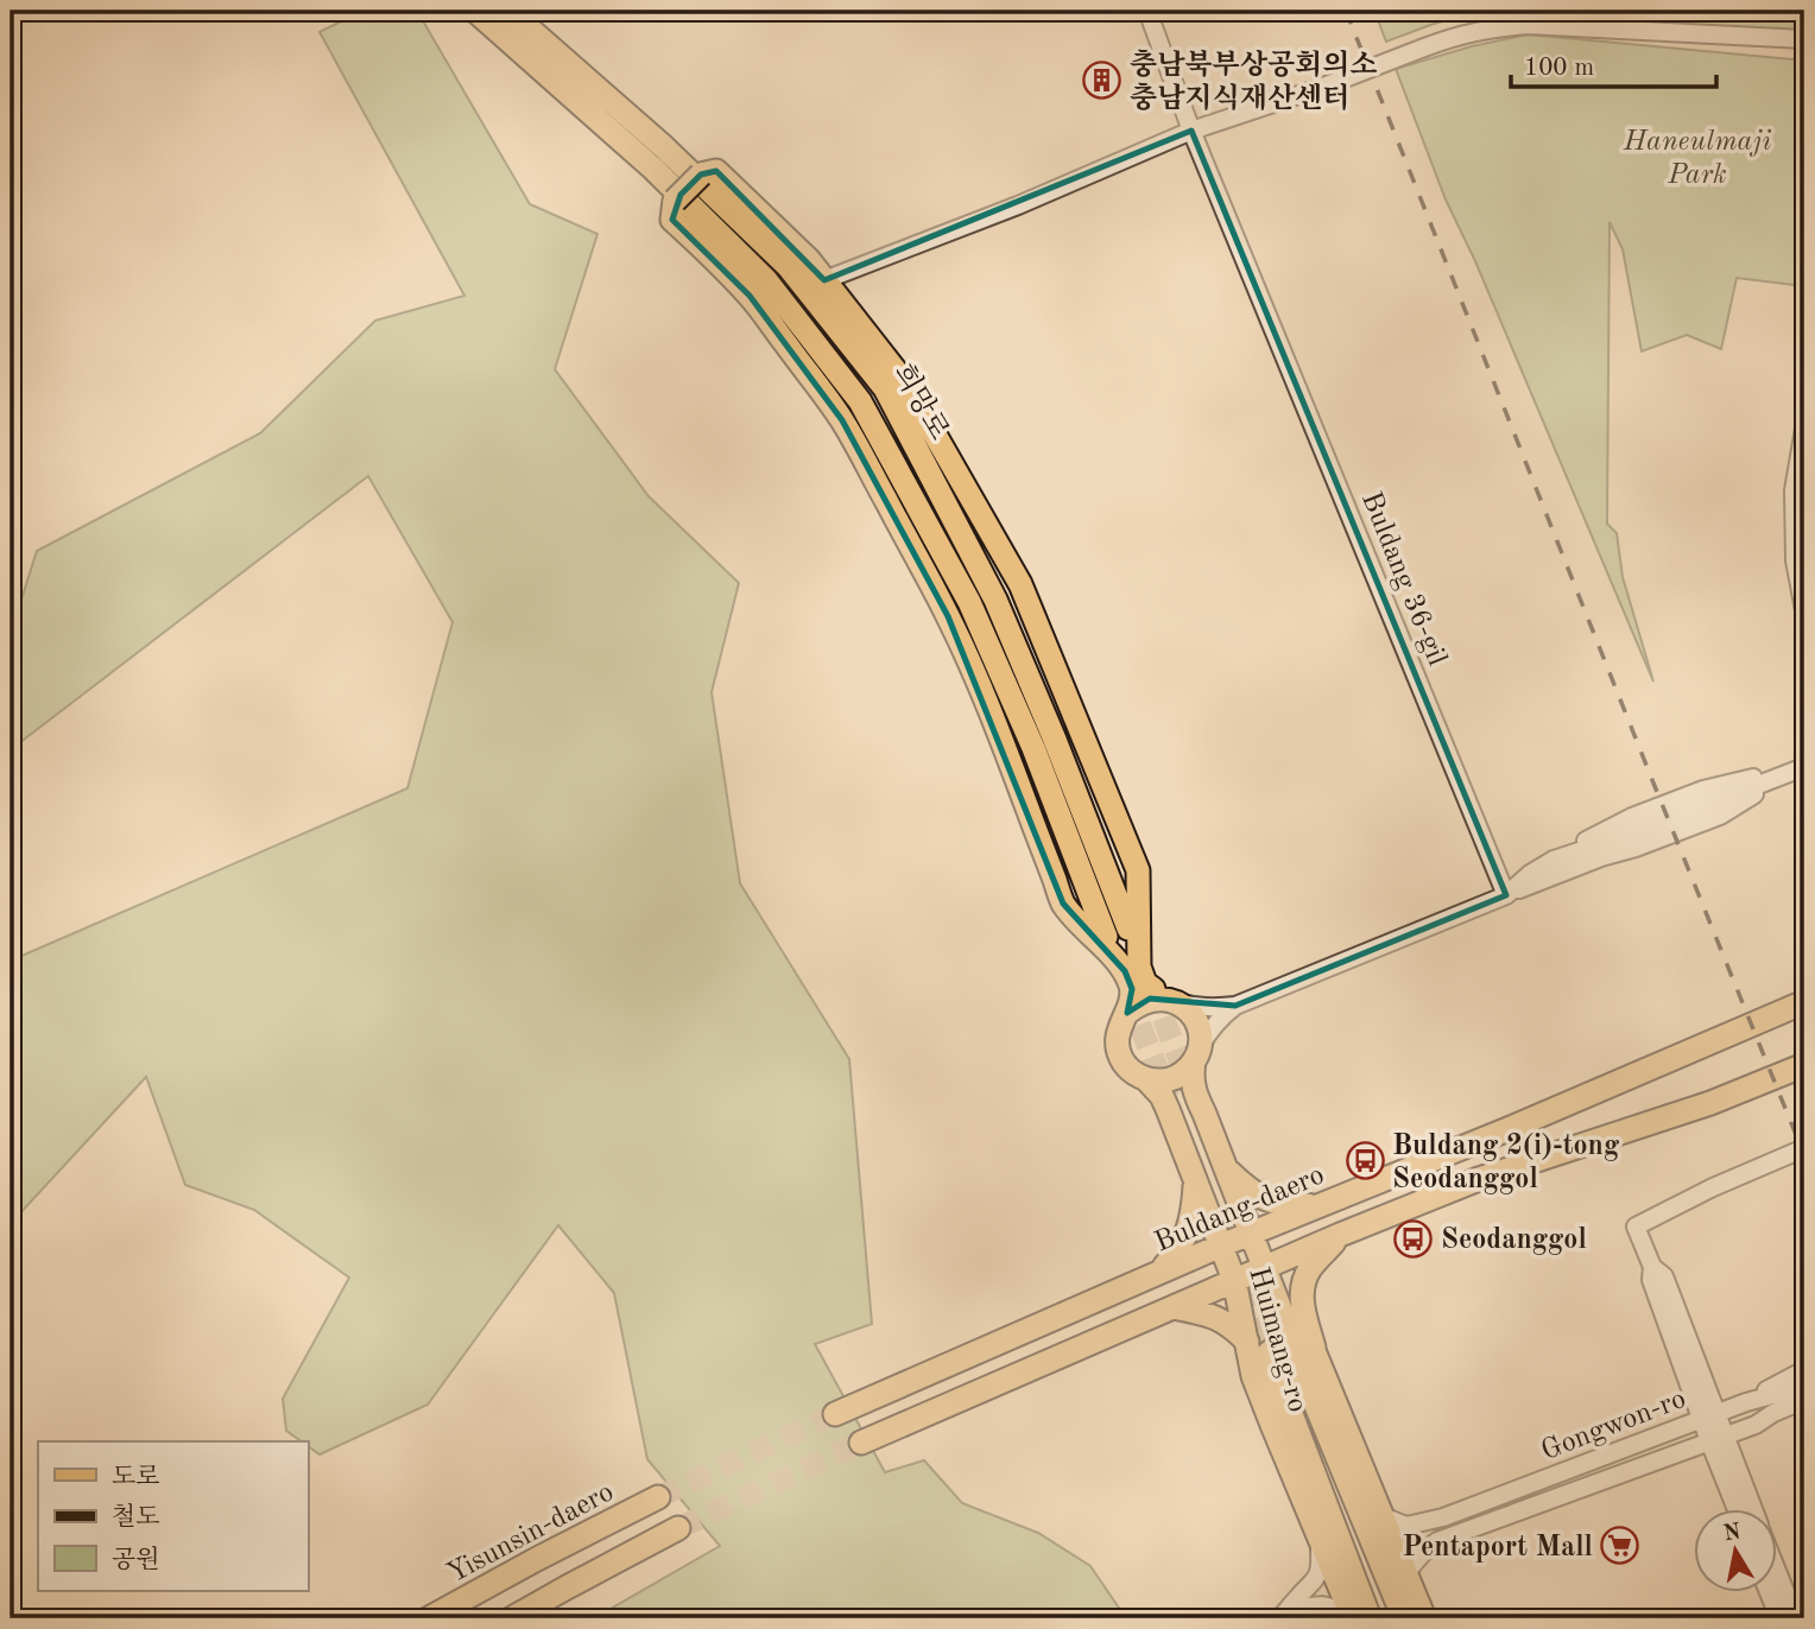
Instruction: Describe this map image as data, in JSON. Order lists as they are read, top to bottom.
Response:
{
  "streets": {
    "main road": [
      "희망로",
      "Buldang-daero",
      "Huimang-ro",
      "Yisunsin-daero"
    ],
    "street": ["Buldang 36-gil", "Gongwon-ro"]
  },
  "crossings": [
    ["Buldang-daero", "Huimang-ro"],
    ["Huimang-ro", "Gongwon-ro"]
  ],
  "parks": ["Haneulmaji Park"],
  "places": {
    "building": ["충남북부상공회의소 충남지식재산센터"],
    "bus stop": ["Buldang 2(i)-tong Seodanggol", "Seodanggol"],
    "supermarket": ["Pentaport Mall"]
  },
  "legend": ["도로", "철도", "공원"],
  "scale_bar": "100 m",
  "north": "top"
}
